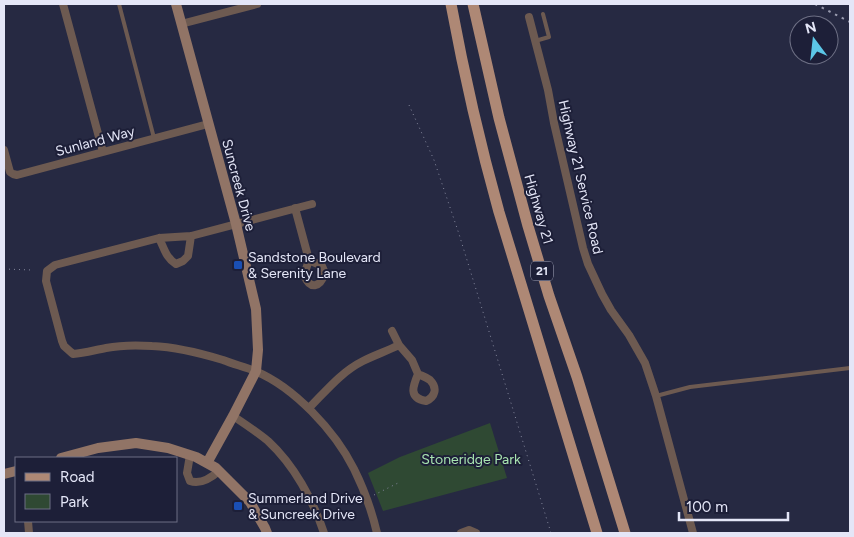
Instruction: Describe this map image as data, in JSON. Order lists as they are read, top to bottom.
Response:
{
  "streets": {
    "main road": ["Highway 21", "21"],
    "street": ["Sunland Way", "Highway 21 Service Road", "Suncreek Drive"]
  },
  "crossings": [
    ["Sunland Way", "Suncreek Drive"]
  ],
  "parks": ["Stoneridge Park"],
  "places": {
    "transit": ["Sandstone Boulevard & Serenity Lane", "Summerland Drive & Suncreek Drive"]
  },
  "legend": ["Road", "Park"],
  "scale_bar": "100 m",
  "north": "top"
}
